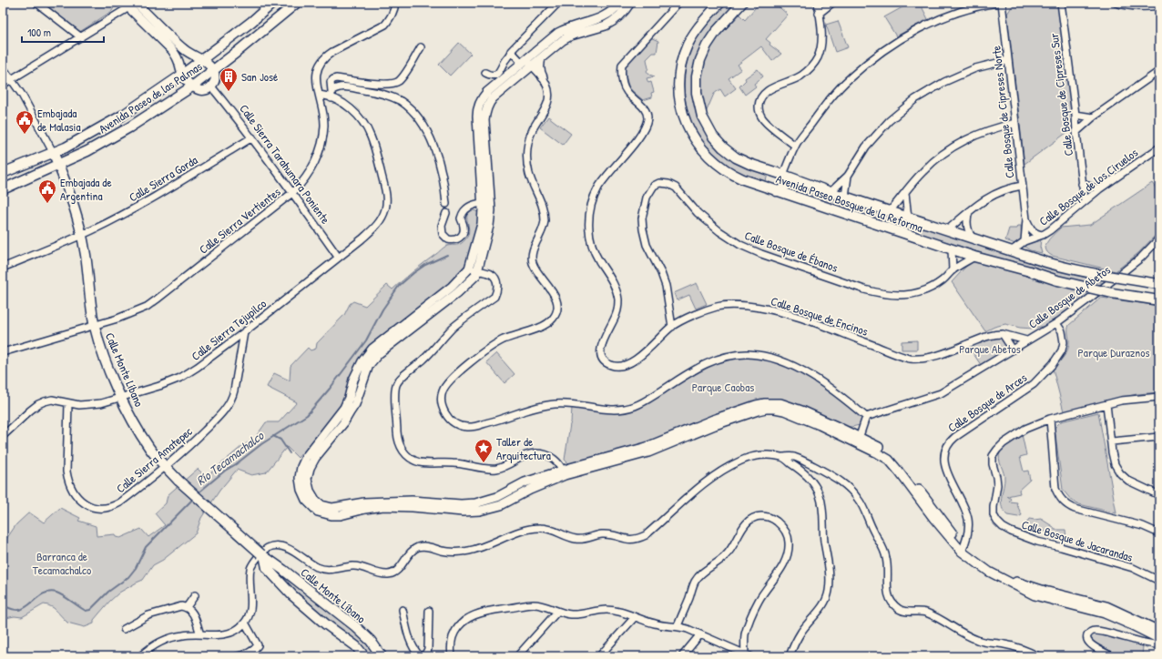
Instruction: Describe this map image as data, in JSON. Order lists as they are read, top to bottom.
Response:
{
  "streets": {
    "main road": ["Avenida Paseo de las Palmas", "Avenida Paseo Bosque de la Reforma", "Calle Monte Líbano"],
    "street": [
      "Calle Bosque de Cipreses Sur",
      "Calle Bosque de Cipreses Norte",
      "Calle Sierra Tarahumara Poniente",
      "Calle Sierra Gorda",
      "Calle Bosque de los Ciruelos",
      "Calle Sierra Vertientes",
      "Calle Bosque de Ébanos",
      "Calle Bosque de Abetos",
      "Calle Bosque de Encinos",
      "Calle Sierra Tejupilco",
      "Calle Bosque de Arces",
      "Calle Sierra Amatepec",
      "Calle Bosque de Jacarandas"
    ]
  },
  "crossings": [
    ["Calle Bosque de Cipreses Sur", "Calle Bosque de los Ciruelos"],
    ["Avenida Paseo de las Palmas", "Calle Monte Líbano"],
    ["Calle Bosque de Cipreses Norte", "Calle Bosque de los Ciruelos"],
    ["Calle Bosque de Cipreses Norte", "Avenida Paseo Bosque de la Reforma"],
    ["Calle Sierra Tarahumara Poniente", "Calle Sierra Gorda"],
    ["Calle Sierra Tarahumara Poniente", "Calle Sierra Vertientes"],
    ["Calle Sierra Tarahumara Poniente", "Calle Sierra Tejupilco"],
    ["Calle Sierra Gorda", "Calle Monte Líbano"],
    ["Calle Bosque de los Ciruelos", "Avenida Paseo Bosque de la Reforma"],
    ["Avenida Paseo Bosque de la Reforma", "Calle Bosque de Ébanos"],
    ["Calle Sierra Vertientes", "Calle Monte Líbano"],
    ["Calle Bosque de Ébanos", "Calle Bosque de Encinos"],
    ["Calle Bosque de Abetos", "Calle Bosque de Encinos"],
    ["Calle Bosque de Abetos", "Calle Bosque de Arces"],
    ["Calle Sierra Tejupilco", "Calle Monte Líbano"],
    ["Calle Sierra Tejupilco", "Calle Sierra Amatepec"],
    ["Calle Monte Líbano", "Calle Sierra Amatepec"]
  ],
  "water": ["Río Tecamachalco"],
  "parks": [
    "Parque Abetos",
    "Parque Duraznos",
    "Parque Caobas",
    "Barranca de Tecamachalco"
  ],
  "places": {
    "building": ["San José"],
    "public building": ["Embajada de Malasia", "Embajada de Argentina"],
    "place": ["Taller de Arquitectura"]
  },
  "scale_bar": "100 m"
}
